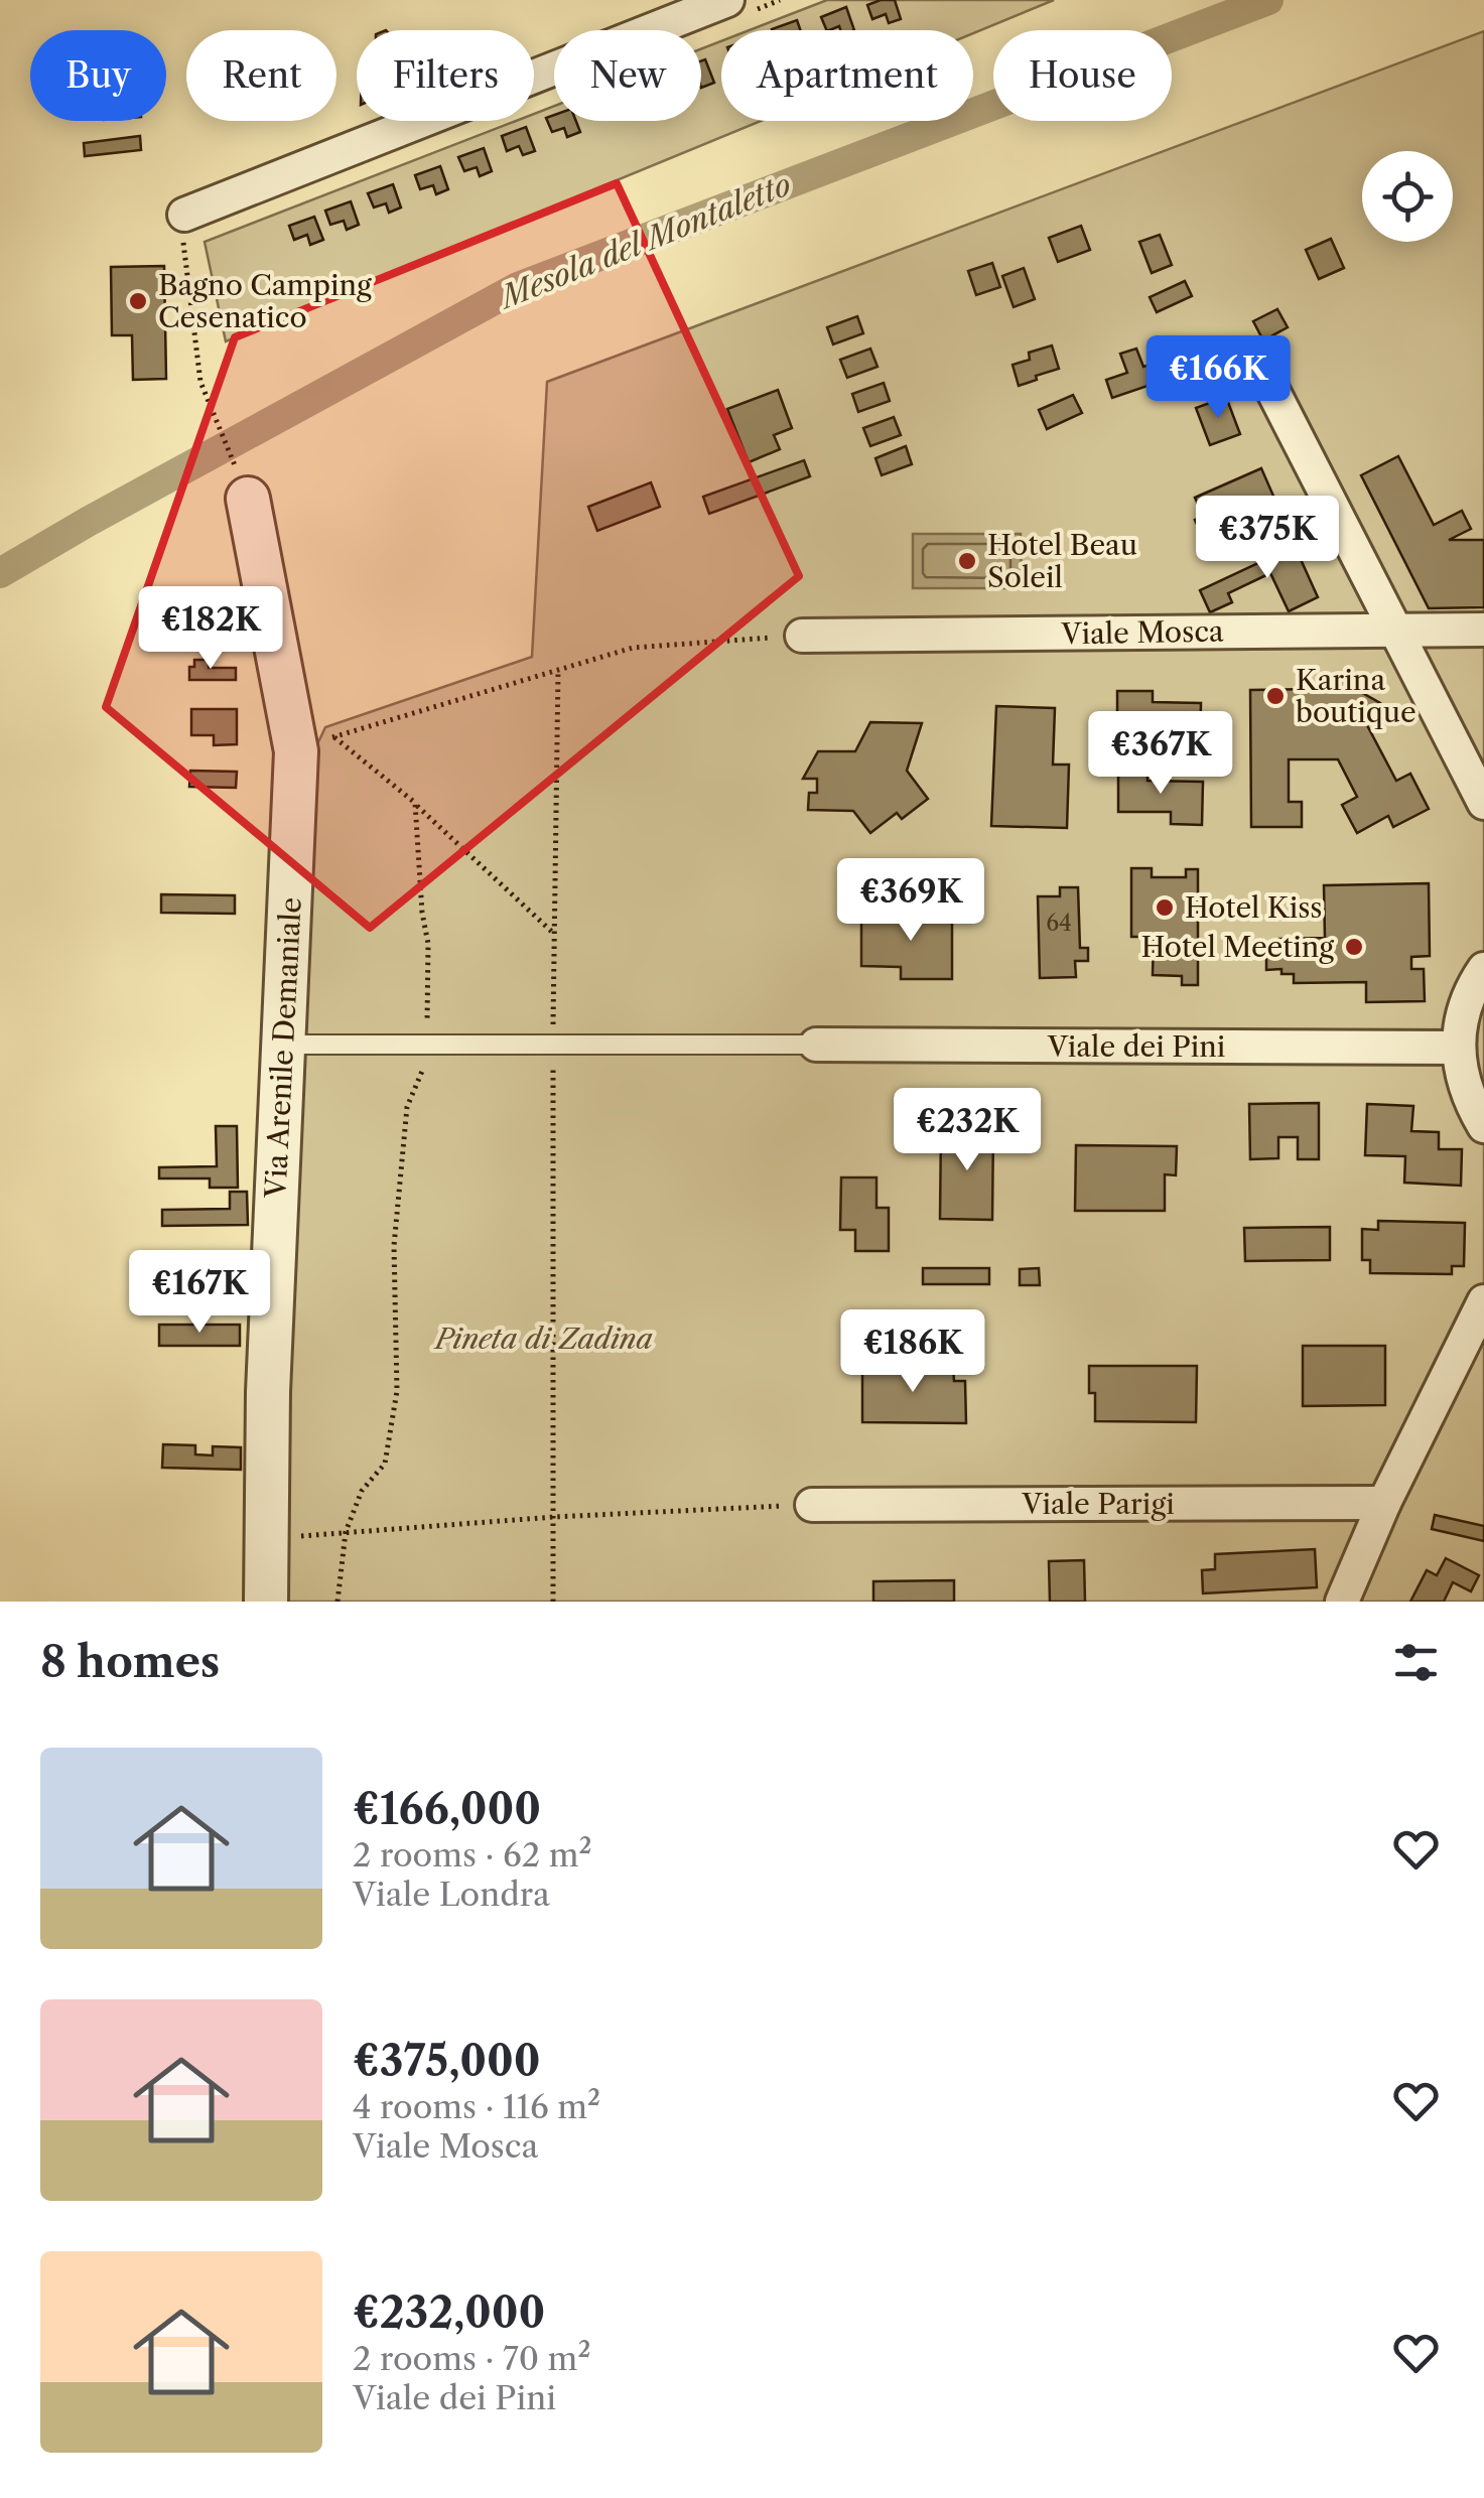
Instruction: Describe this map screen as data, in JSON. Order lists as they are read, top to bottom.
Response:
{
  "streets": {
    "street": [
      "Viale Mosca",
      "Viale dei Pini",
      "Via Arenile Demaniale",
      "Viale Parigi"
    ]
  },
  "water": ["Mesola del Montaletto"],
  "parks": ["Pineta di Zadina"],
  "places": [
    "Bagno Camping Cesenatico",
    "Hotel Beau Soleil",
    "Karina boutique",
    "Hotel Kiss",
    "Hotel Meeting"
  ],
  "house_numbers": ["64"],
  "page": {
    "chip": [
      "Buy",
      "Rent",
      "Filters",
      "New",
      "Apartment",
      "House"
    ],
    "price": [
      "€166K",
      "€375K",
      "€182K",
      "€367K",
      "€369K",
      "€232K",
      "€167K",
      "€186K"
    ],
    "heading": "8 homes",
    "list": [
      {
        "name": "€166,000",
        "note": "2 rooms · 62 m² · Viale Londra"
      },
      {
        "name": "€375,000",
        "note": "4 rooms · 116 m² · Viale Mosca"
      },
      {
        "name": "€232,000",
        "note": "2 rooms · 70 m² · Viale dei Pini"
      }
    ]
  }
}
